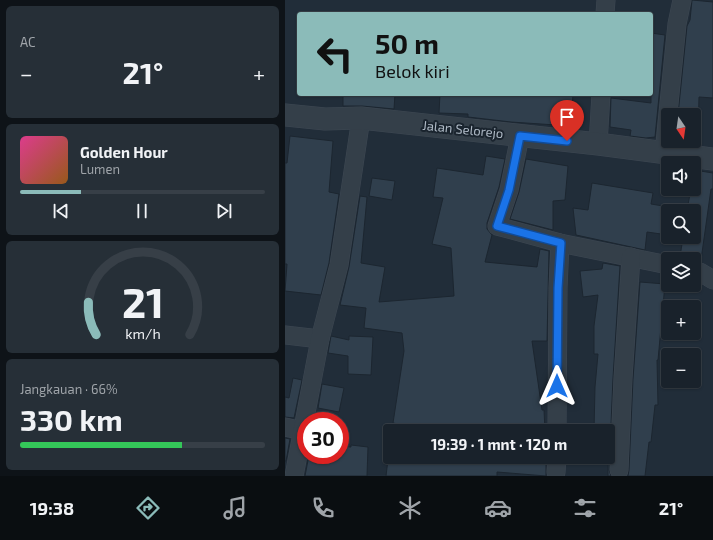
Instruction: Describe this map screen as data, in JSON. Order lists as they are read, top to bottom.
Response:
{
  "streets": {
    "street": ["Jalan Selorejo"]
  },
  "north": "bottom",
  "page": {
    "tile": [
      "AC",
      ["Jangkauan · 66%", "330 km"]
    ],
    "turn": ["50 m", "Belok kiri"],
    "heat": ["−", "21°", "+"],
    "map_buttons": ["+", "−"],
    "song": ["Golden Hour", "Lumen"],
    "limit": "30",
    "trip": "19:39 · 1 mnt · 120 m",
    "tabs": ["19:38", "21°"],
    "gauge": ["21", "km/h"]
  }
}
